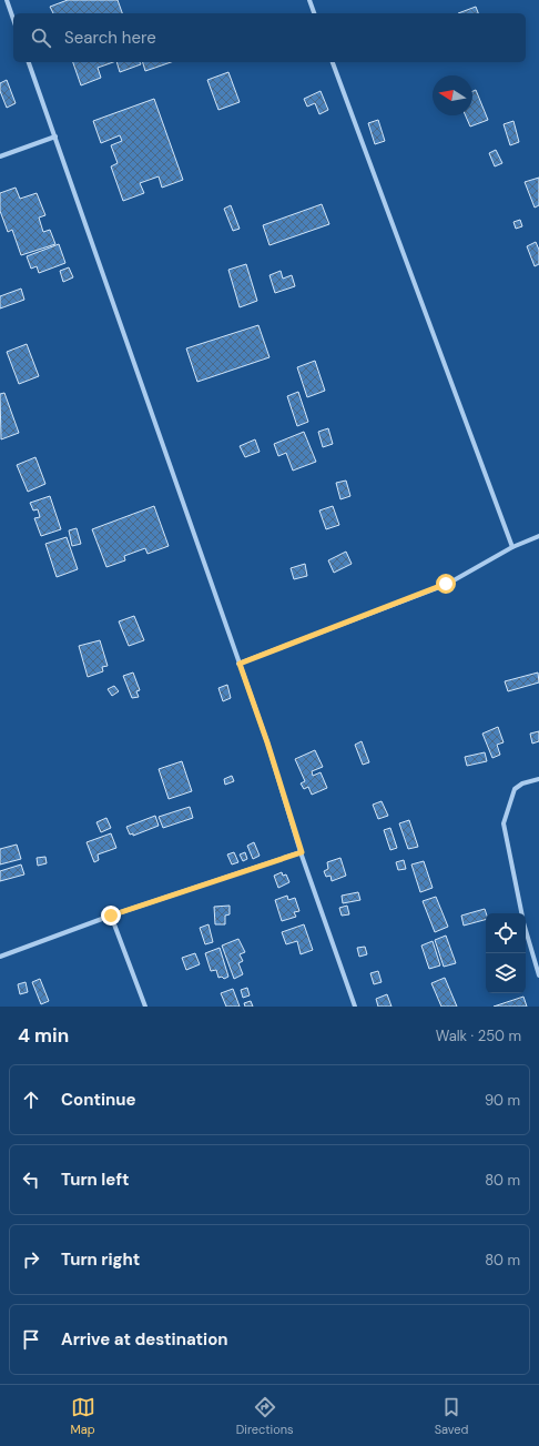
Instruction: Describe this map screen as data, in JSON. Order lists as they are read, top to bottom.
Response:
{
  "north": "left",
  "page": {
    "search": "Search here",
    "heading": ["4 min", "Walk · 250 m"],
    "list": [
      ["Continue", "90 m"],
      ["Turn left", "80 m"],
      ["Turn right", "80 m"],
      "Arrive at destination"
    ],
    "nav": ["Map", "Directions", "Saved"]
  }
}
